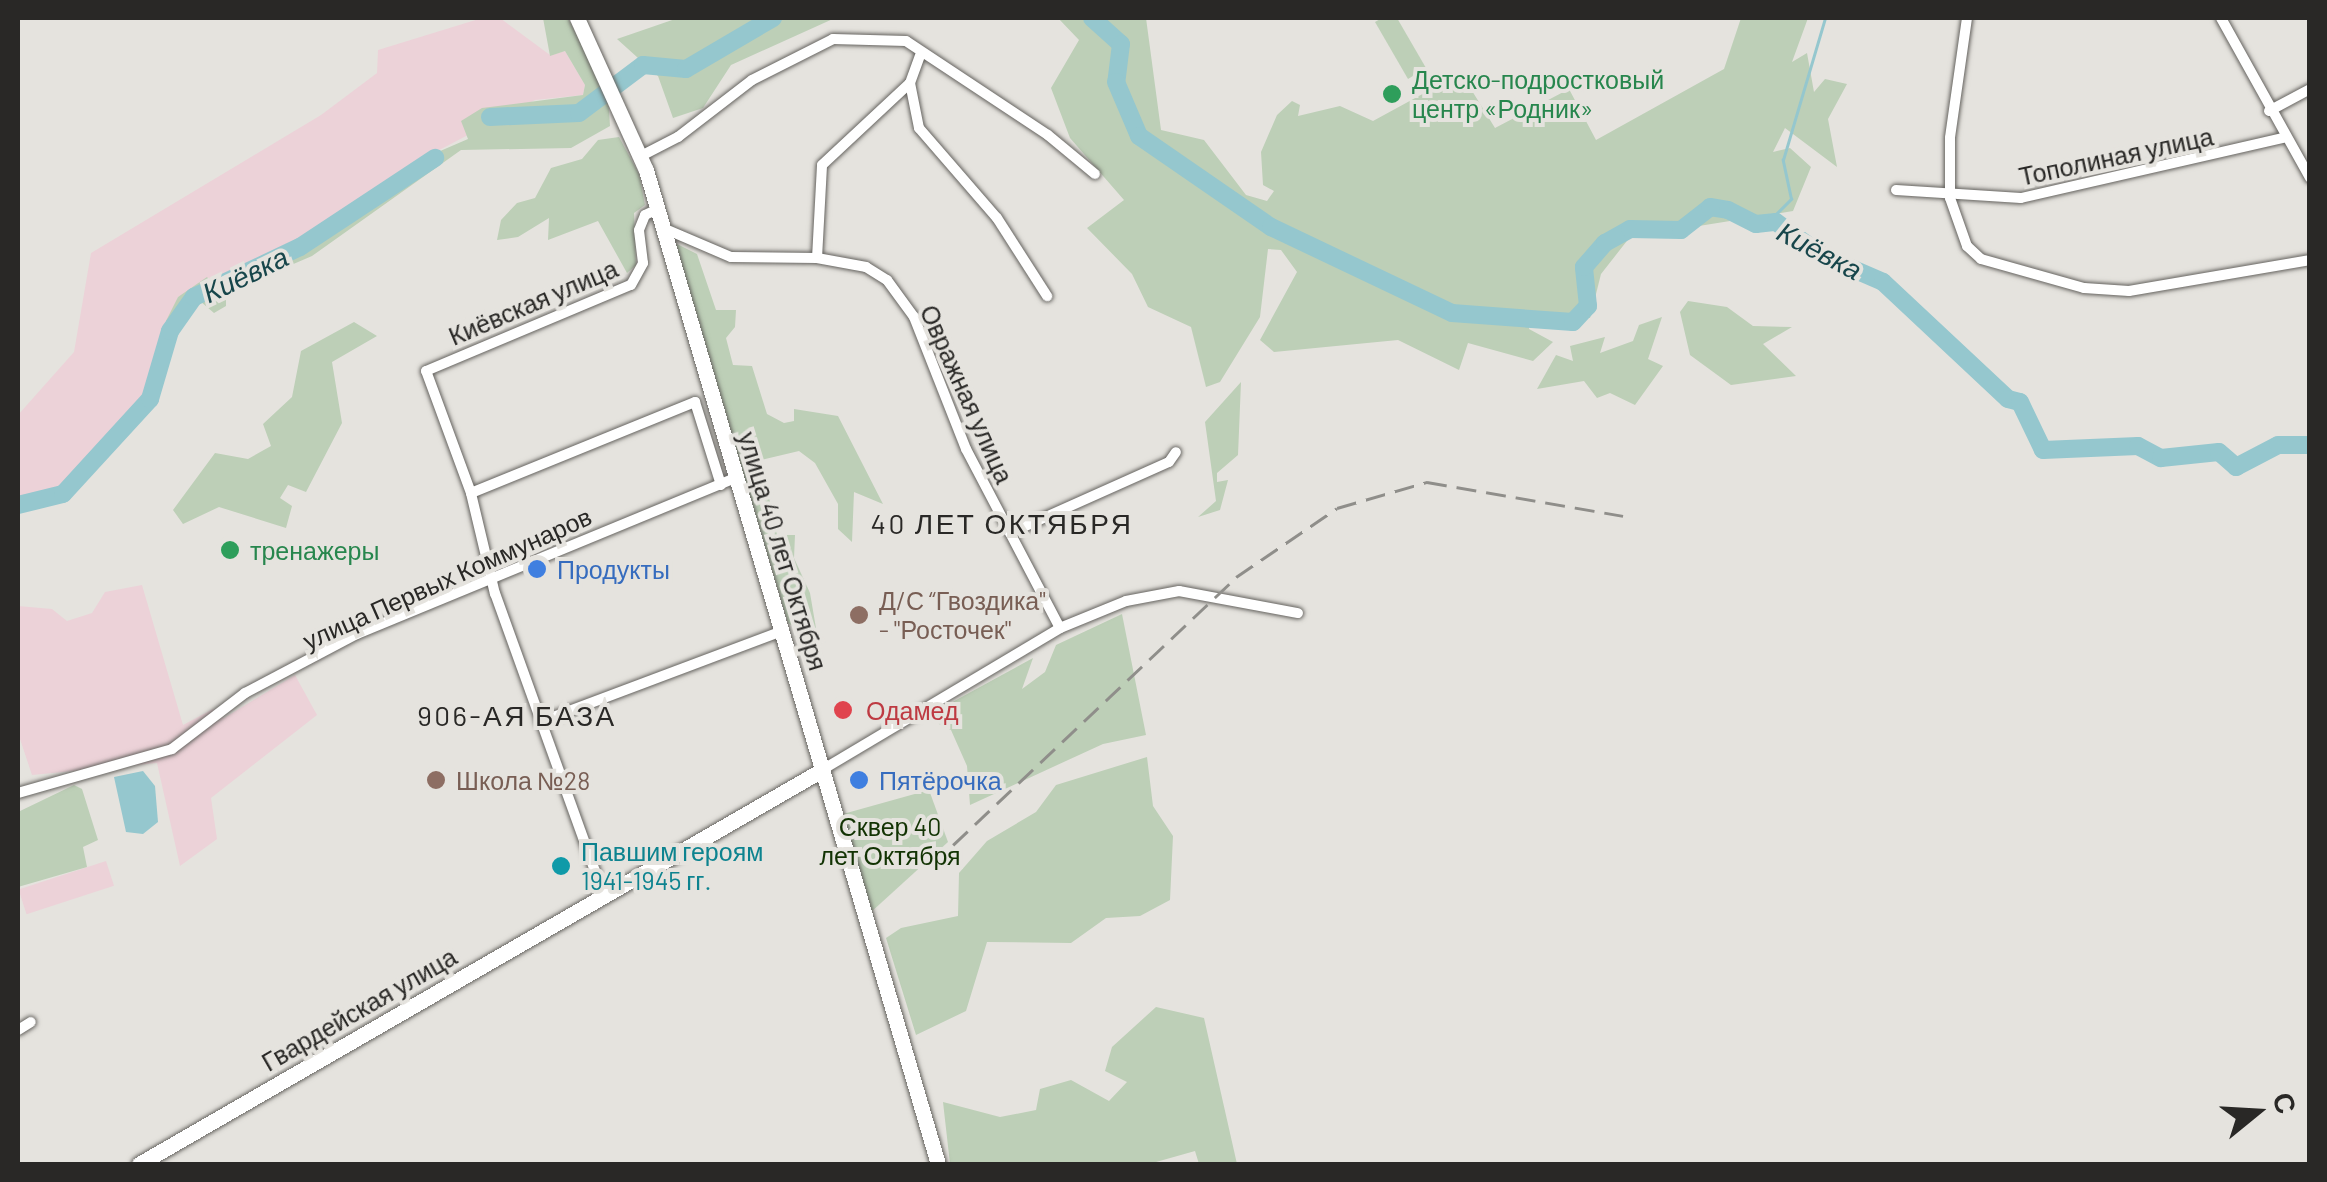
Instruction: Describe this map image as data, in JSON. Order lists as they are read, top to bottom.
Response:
{
  "streets": {
    "main road": ["улица 40 лет Октября", "Гвардейская улица"],
    "street": [
      "Тополиная улица",
      "Киёвская улица",
      "Овражная улица",
      "улица Первых Коммунаров"
    ]
  },
  "crossings": [
    ["Киёвская улица", "улица 40 лет Октября"],
    ["Овражная улица", "улица 40 лет Октября"],
    ["улица 40 лет Октября", "улица Первых Коммунаров"],
    ["улица 40 лет Октября", "Гвардейская улица"]
  ],
  "districts": ["40 ЛЕТ ОКТЯБРЯ", "906-АЯ БАЗА"],
  "water": ["Киёвка"],
  "parks": ["Сквер 40 лет Октября"],
  "places": [
    "Детско-подростковый центр «Родник»",
    "тренажеры",
    "Продукты",
    "Д/С “Гвоздика\" - \"Росточек\"",
    "Одамед",
    "Школа №28",
    "Пятёрочка",
    "Павшим героям 1941-1945 гг."
  ],
  "north": "right"
}
